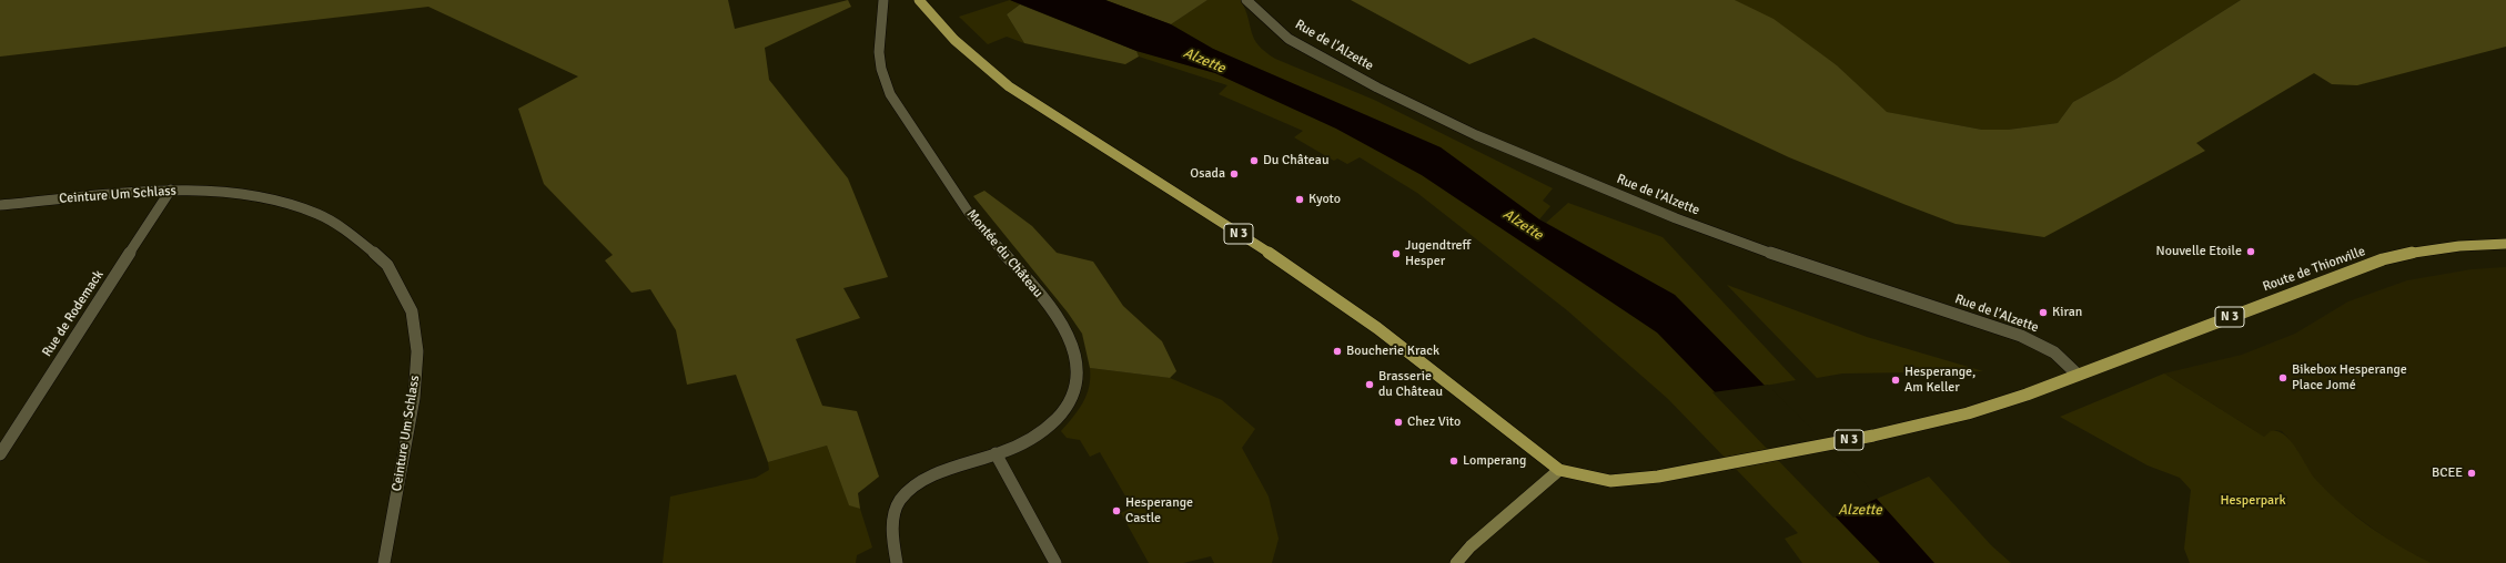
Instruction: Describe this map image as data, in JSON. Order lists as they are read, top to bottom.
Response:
{
  "streets": {
    "main road": ["N 3", "Route de Thionville"],
    "street": [
      "Rue de l'Alzette",
      "Ceinture Um Schlass",
      "Montée du Château",
      "Rue de Rodemack"
    ]
  },
  "crossings": [
    ["Rue de l'Alzette", "N 3"],
    ["Rue de l'Alzette", "Route de Thionville"],
    ["Ceinture Um Schlass", "Rue de Rodemack"],
    ["N 3", "Route de Thionville"]
  ],
  "water": ["Alzette"],
  "parks": ["Hesperpark"],
  "places": [
    "Du Château",
    "Osada",
    "Kyoto",
    "Nouvelle Etoile",
    "Jugendtreff Hesper",
    "Kiran",
    "Boucherie Krack",
    "Bikebox Hesperange Place Jomé",
    "Hesperange, Am Keller",
    "Brasserie du Château",
    "Chez Vito",
    "Lomperang",
    "BCEE",
    "Hesperange Castle"
  ]
}
